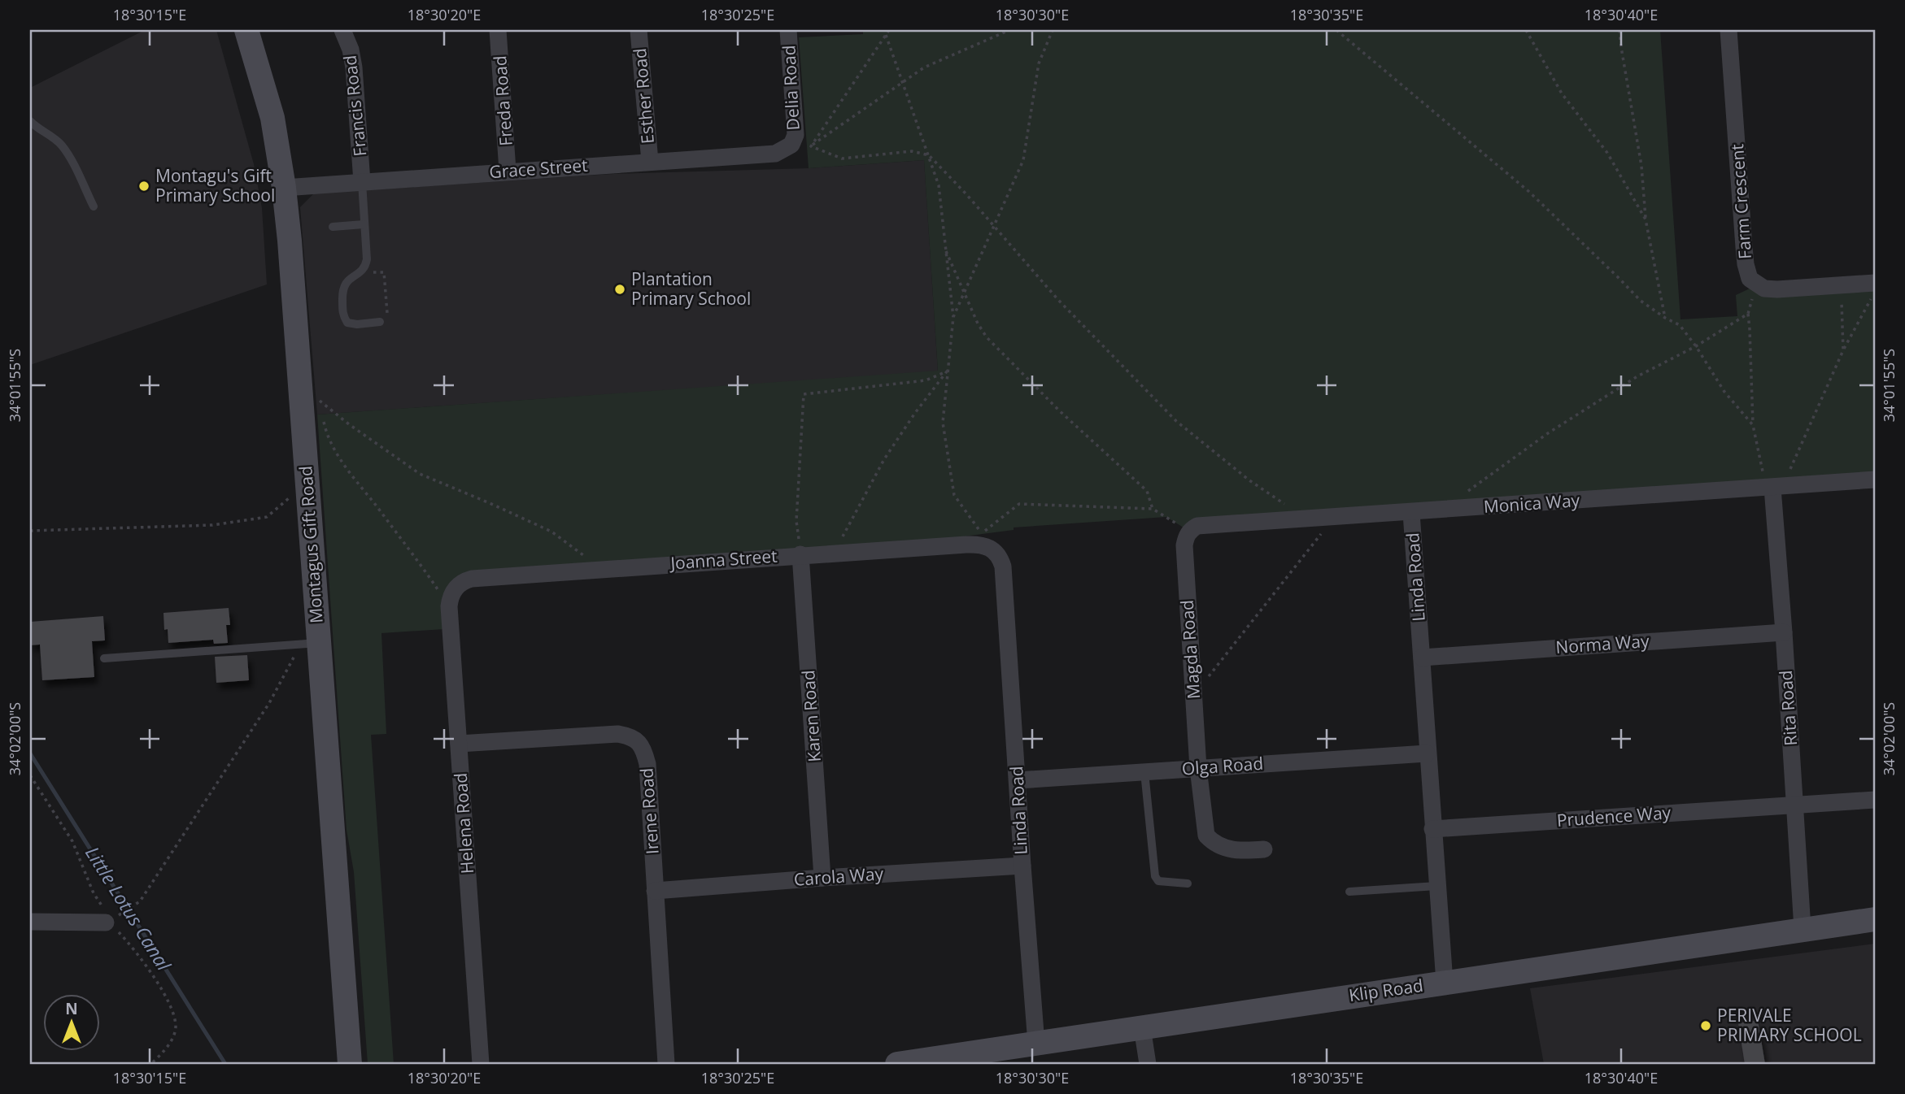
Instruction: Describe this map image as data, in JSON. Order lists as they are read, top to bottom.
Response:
{
  "streets": {
    "street": [
      "Delia Road",
      "Esther Road",
      "Freda Road",
      "Francis Road",
      "Grace Street",
      "Farm Crescent",
      "Monica Way",
      "Montagus Gift Road",
      "Joanna Street",
      "Linda Road",
      "Norma Way",
      "Magda Road",
      "Rita Road",
      "Karen Road",
      "Olga Road",
      "Irene Road",
      "Prudence Way",
      "Helena Road",
      "Carola Way",
      "Klip Road"
    ]
  },
  "crossings": [
    ["Delia Road", "Grace Street"],
    ["Esther Road", "Grace Street"],
    ["Freda Road", "Grace Street"],
    ["Francis Road", "Grace Street"],
    ["Grace Street", "Montagus Gift Road"],
    ["Monica Way", "Linda Road"],
    ["Monica Way", "Magda Road"],
    ["Monica Way", "Rita Road"],
    ["Joanna Street", "Linda Road"],
    ["Joanna Street", "Karen Road"],
    ["Joanna Street", "Helena Road"],
    ["Linda Road", "Norma Way"],
    ["Linda Road", "Olga Road"],
    ["Linda Road", "Prudence Way"],
    ["Linda Road", "Carola Way"],
    ["Linda Road", "Klip Road"],
    ["Norma Way", "Rita Road"],
    ["Magda Road", "Olga Road"],
    ["Rita Road", "Prudence Way"],
    ["Rita Road", "Klip Road"],
    ["Karen Road", "Carola Way"],
    ["Irene Road", "Helena Road"],
    ["Irene Road", "Carola Way"]
  ],
  "water": ["Little Lotus Canal"],
  "places": ["Montagu's Gift Primary School", "Plantation Primary School", "PERIVALE PRIMARY SCHOOL"],
  "north": "top",
  "coordinates": [
    "18°30'15\"E",
    "18°30'20\"E",
    "18°30'25\"E",
    "18°30'30\"E",
    "18°30'35\"E",
    "18°30'40\"E",
    "34°01'55\"S",
    "34°02'00\"S"
  ]
}
